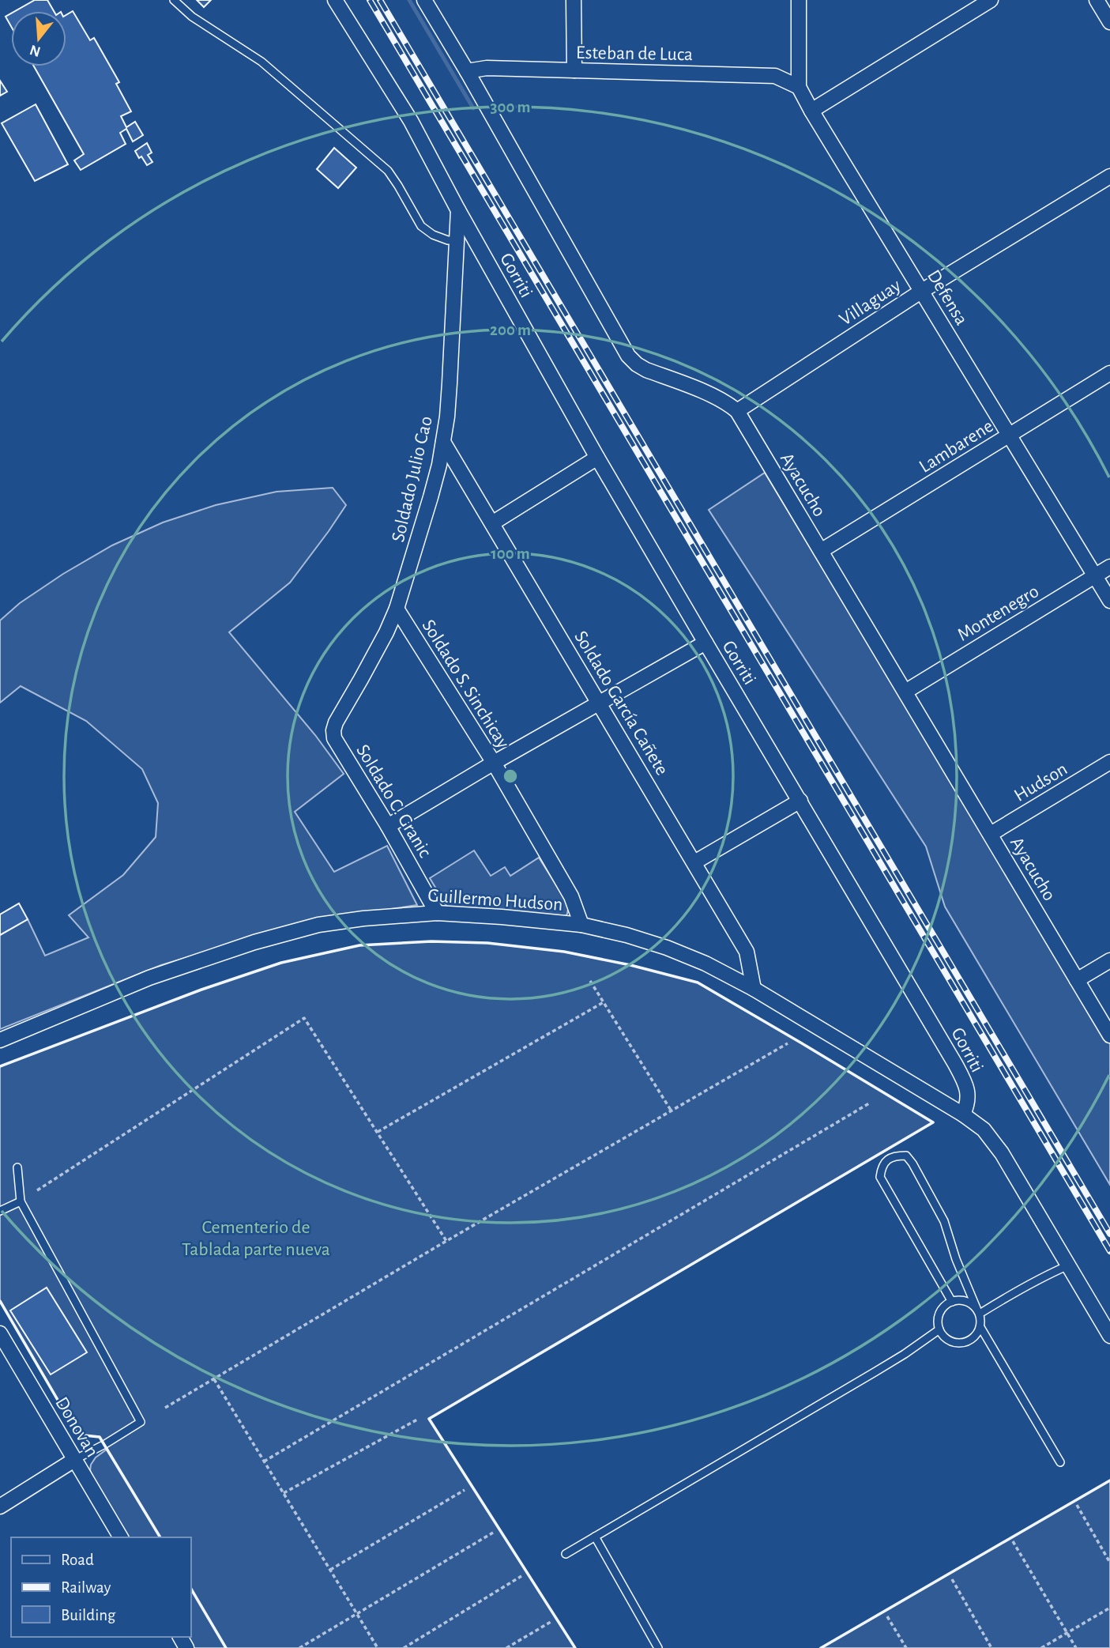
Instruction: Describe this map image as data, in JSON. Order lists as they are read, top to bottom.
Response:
{
  "streets": {
    "street": [
      "Esteban de Luca",
      "Gorriti",
      "Defensa",
      "Villaguay",
      "Lambarene",
      "Soldado Julio Cao",
      "Ayacucho",
      "Montenegro",
      "Soldado S. Sinchicay",
      "Soldado García Cañete",
      "Hudson",
      "Soldado C. Granic",
      "Guillermo Hudson",
      "Donovan"
    ]
  },
  "crossings": [
    ["Esteban de Luca", "Defensa"],
    ["Esteban de Luca", "Ayacucho"],
    ["Gorriti", "Soldado Julio Cao"],
    ["Gorriti", "Guillermo Hudson"],
    ["Defensa", "Villaguay"],
    ["Defensa", "Lambarene"],
    ["Defensa", "Montenegro"],
    ["Villaguay", "Ayacucho"],
    ["Lambarene", "Ayacucho"],
    ["Soldado Julio Cao", "Soldado S. Sinchicay"],
    ["Soldado Julio Cao", "Soldado García Cañete"],
    ["Soldado Julio Cao", "Soldado C. Granic"],
    ["Ayacucho", "Montenegro"],
    ["Ayacucho", "Hudson"],
    ["Soldado S. Sinchicay", "Guillermo Hudson"],
    ["Soldado García Cañete", "Guillermo Hudson"],
    ["Soldado C. Granic", "Guillermo Hudson"]
  ],
  "parks": ["Cementerio de Tablada parte nueva"],
  "legend": ["Road", "Railway", "Building"],
  "north": "bottom",
  "rings": ["300 m", "200 m", "100 m"]
}
